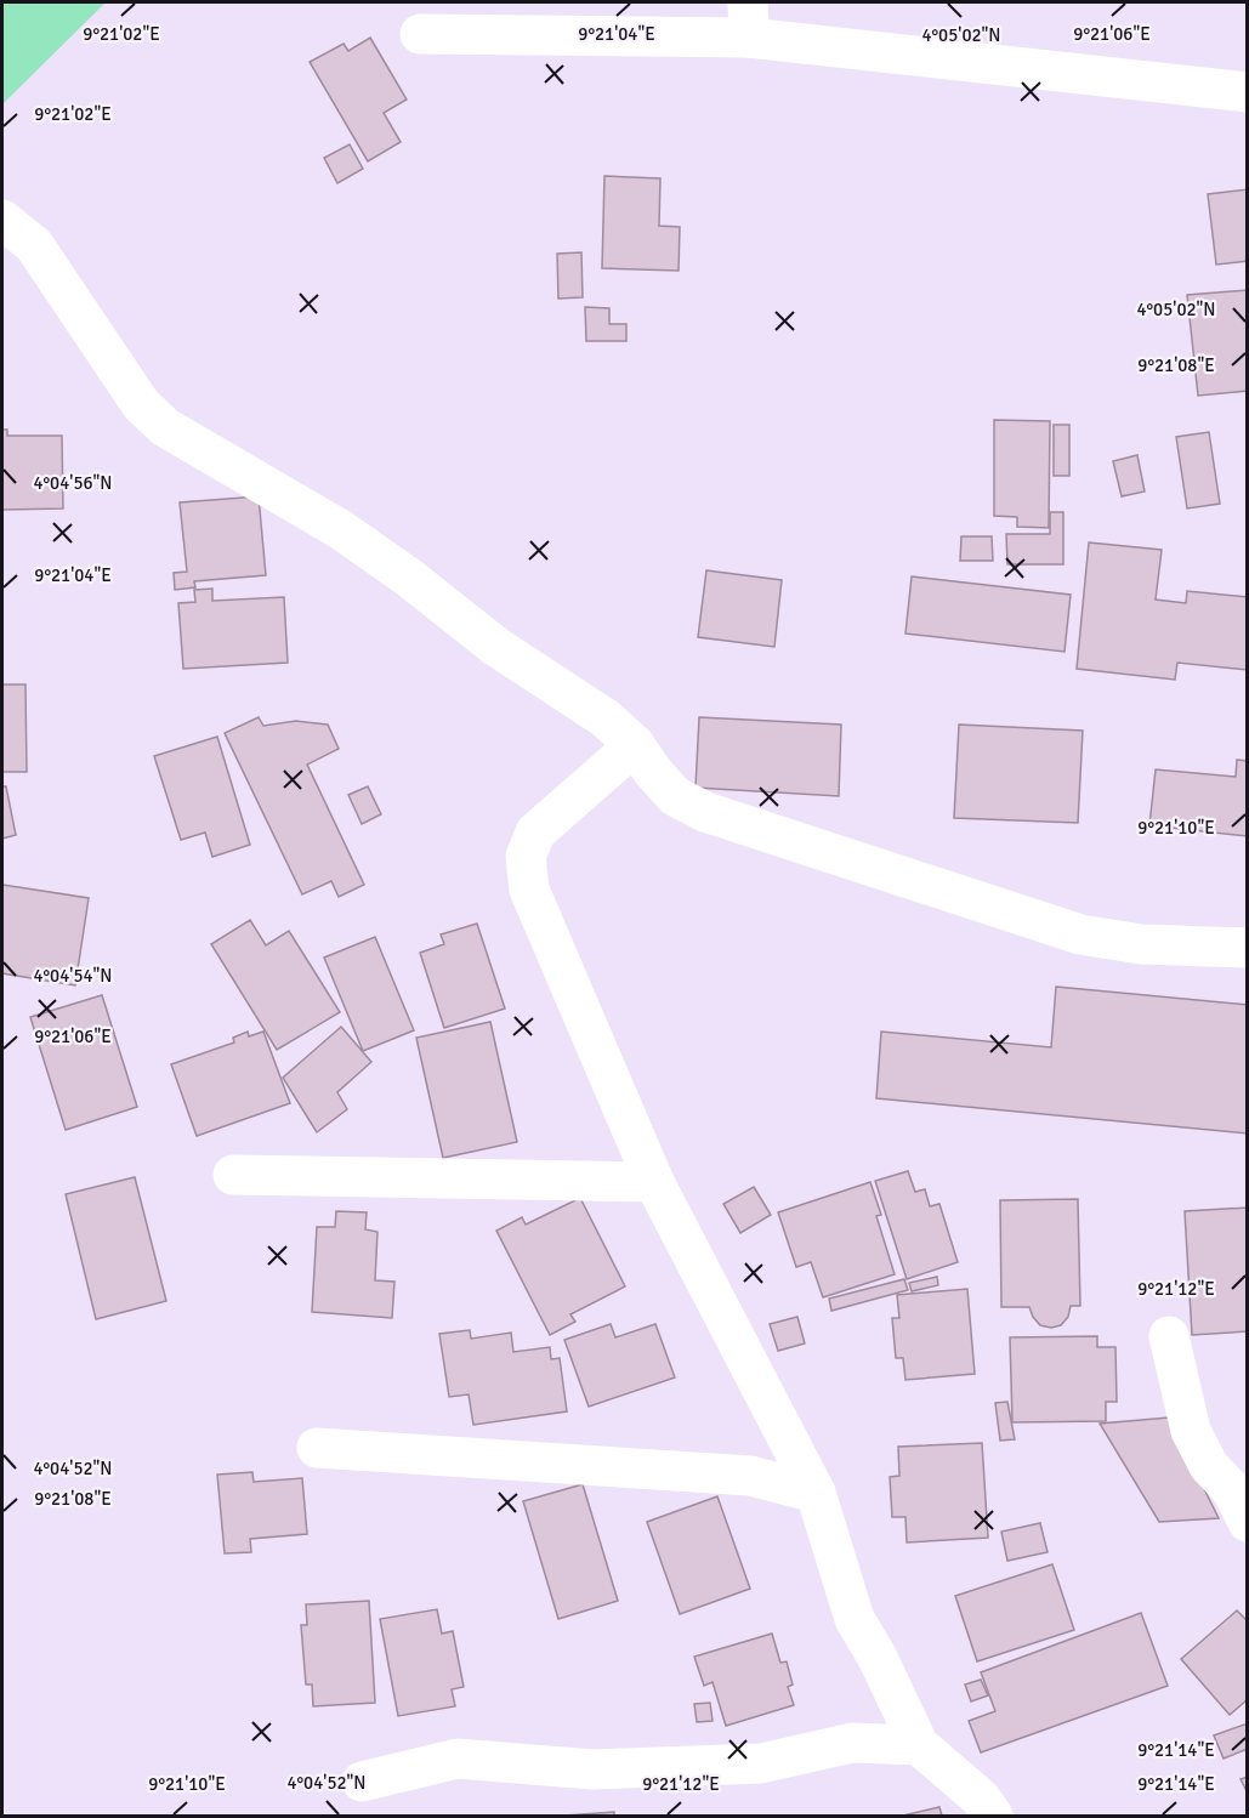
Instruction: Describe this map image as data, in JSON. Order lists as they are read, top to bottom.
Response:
{
  "coordinates": [
    "9°21'02\"E",
    "9°21'04\"E",
    "9°21'06\"E",
    "4°05'02\"N",
    "9°21'08\"E",
    "4°04'56\"N",
    "9°21'10\"E",
    "4°04'54\"N",
    "9°21'12\"E",
    "4°04'52\"N",
    "9°21'14\"E"
  ]
}
